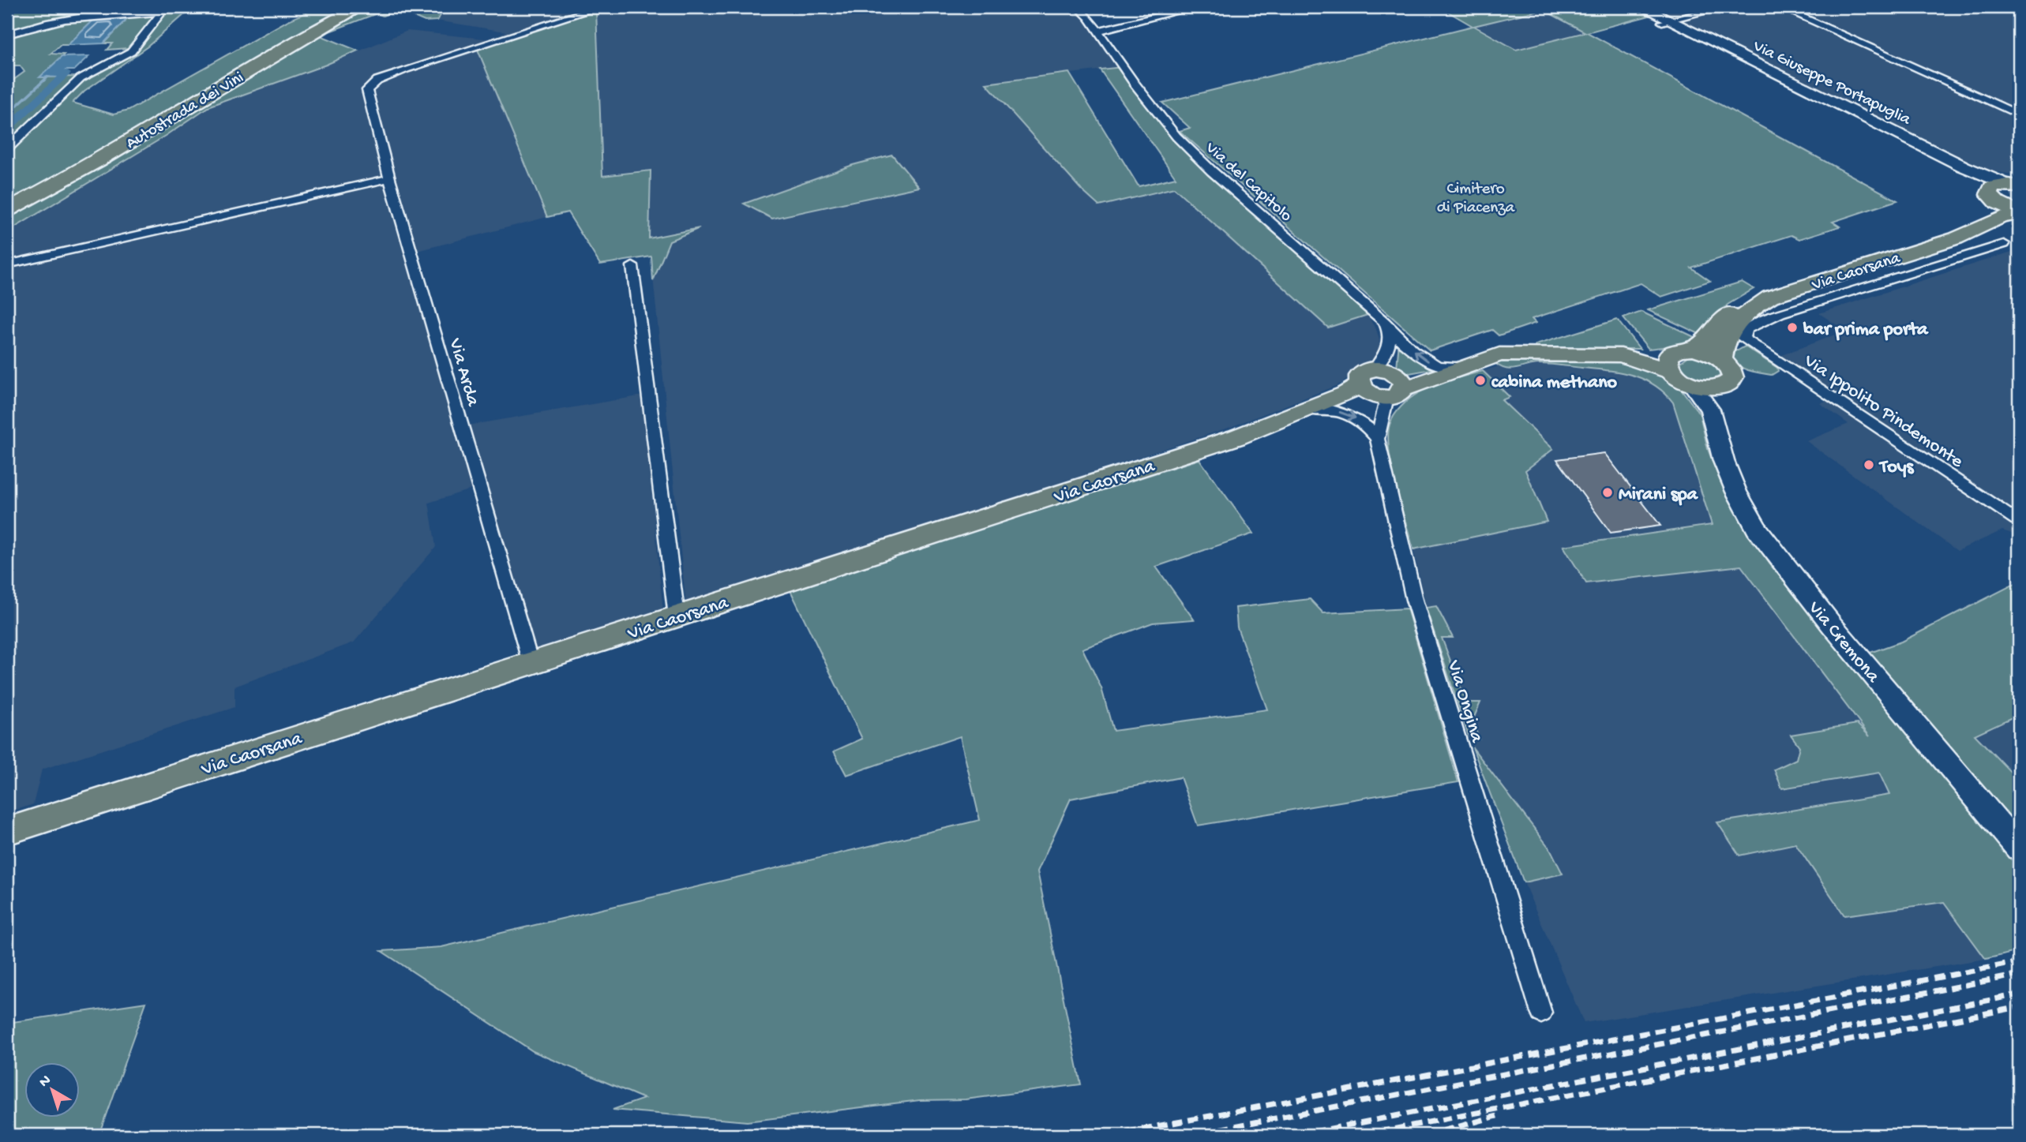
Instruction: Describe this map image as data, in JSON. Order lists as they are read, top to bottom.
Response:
{
  "streets": {
    "highway": ["Autostrada dei Vini"],
    "main road": ["Via Giuseppe Portapuglia", "Via Caorsana", "Via Cremona"],
    "street": [
      "Via del Capitolo",
      "Via Arda",
      "Via Ippolito Pindemonte",
      "Via Ongina"
    ]
  },
  "crossings": [
    ["Via Giuseppe Portapuglia", "Via Caorsana"],
    ["Via Caorsana", "Via Arda"]
  ],
  "parks": ["Cimitero di Piacenza"],
  "places": [
    "bar prima porta",
    "cabina methano",
    "Toys",
    "Mirani spa"
  ],
  "north": "top left"
}
